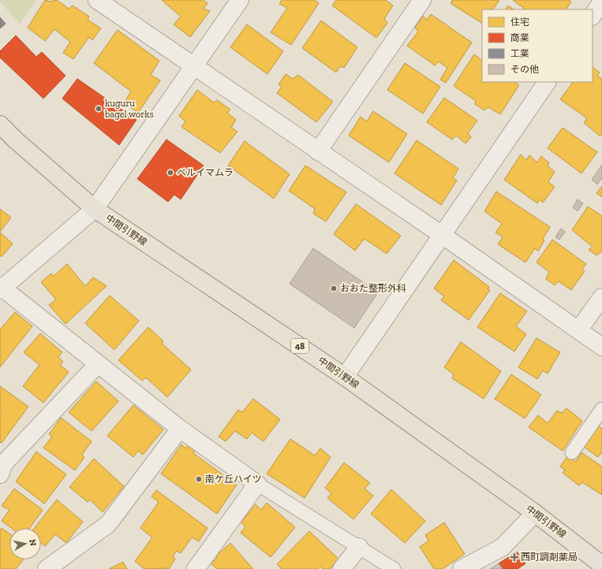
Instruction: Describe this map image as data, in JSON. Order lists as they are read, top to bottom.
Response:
{
  "streets": {
    "main road": ["中間引野線", "48"]
  },
  "places": {
    "other": [
      "kuguru bagel works",
      "ベルイマムラ",
      "おおた整形外科",
      "南ケ丘ハイツ"
    ],
    "health": ["西町調剤薬局"]
  },
  "legend": [
    "住宅",
    "商業",
    "工業",
    "その他"
  ],
  "north": "right"
}
